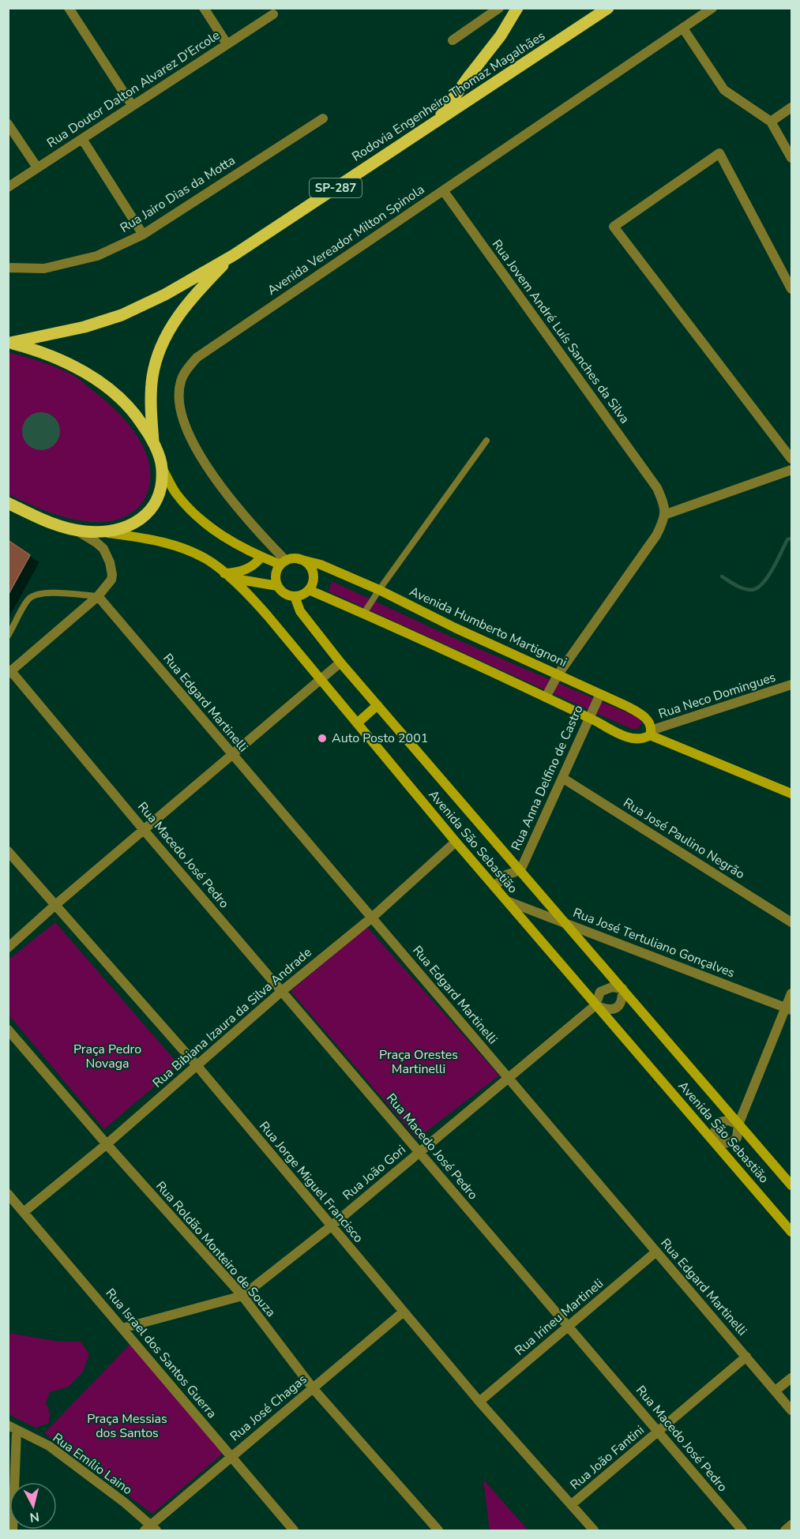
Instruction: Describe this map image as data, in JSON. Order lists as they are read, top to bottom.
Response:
{
  "streets": {
    "main road": [
      "Rodovia Engenheiro Thomaz Magalhães",
      "SP-287",
      "Avenida Humberto Martignoni",
      "Avenida São Sebastião"
    ],
    "street": [
      "Rua Doutor Dalton Alvarez D'Ercole",
      "Rua Jairo Dias da Motta",
      "Avenida Vereador Milton Spinola",
      "Rua Jovem André Luís Sanches da Silva",
      "Rua Neco Domingues",
      "Rua Edgard Martinelli",
      "Rua Anna Delfino de Castro",
      "Rua José Paulino Negrão",
      "Rua Macedo José Pedro",
      "Rua José Tertuliano Gonçalves",
      "Rua Bibiana Izaura da Silva Andrade",
      "Rua João Gori",
      "Rua Jorge Miguel Francisco",
      "Rua Roldão Monteiro de Souza",
      "Rua Irineu Martineli",
      "Rua Israel dos Santos Guerra",
      "Rua José Chagas",
      "Rua João Fantini",
      "Rua Emílio Laino"
    ]
  },
  "crossings": [
    ["Avenida Vereador Milton Spinola", "Rua Jovem André Luís Sanches da Silva"],
    ["Avenida Vereador Milton Spinola", "Avenida Humberto Martignoni"],
    ["Avenida Vereador Milton Spinola", "Avenida São Sebastião"],
    ["Avenida Humberto Martignoni", "Rua Neco Domingues"],
    ["Avenida Humberto Martignoni", "Rua Anna Delfino de Castro"],
    ["Avenida Humberto Martignoni", "Avenida São Sebastião"],
    ["Rua Edgard Martinelli", "Rua Bibiana Izaura da Silva Andrade"],
    ["Rua Edgard Martinelli", "Rua João Gori"],
    ["Rua Edgard Martinelli", "Rua Irineu Martineli"],
    ["Rua Edgard Martinelli", "Rua João Fantini"],
    ["Rua Anna Delfino de Castro", "Rua José Paulino Negrão"],
    ["Rua Anna Delfino de Castro", "Avenida São Sebastião"],
    ["Avenida São Sebastião", "Rua José Tertuliano Gonçalves"],
    ["Avenida São Sebastião", "Rua Bibiana Izaura da Silva Andrade"],
    ["Avenida São Sebastião", "Rua João Gori"],
    ["Rua Macedo José Pedro", "Rua Bibiana Izaura da Silva Andrade"],
    ["Rua Macedo José Pedro", "Rua João Gori"],
    ["Rua Macedo José Pedro", "Rua Irineu Martineli"],
    ["Rua Macedo José Pedro", "Rua João Fantini"],
    ["Rua Bibiana Izaura da Silva Andrade", "Rua Jorge Miguel Francisco"],
    ["Rua Bibiana Izaura da Silva Andrade", "Rua Roldão Monteiro de Souza"],
    ["Rua Bibiana Izaura da Silva Andrade", "Rua Israel dos Santos Guerra"],
    ["Rua João Gori", "Rua Jorge Miguel Francisco"],
    ["Rua João Gori", "Rua Roldão Monteiro de Souza"],
    ["Rua João Gori", "Rua Israel dos Santos Guerra"],
    ["Rua Jorge Miguel Francisco", "Rua Irineu Martineli"],
    ["Rua Jorge Miguel Francisco", "Rua José Chagas"],
    ["Rua Jorge Miguel Francisco", "Rua João Fantini"],
    ["Rua Roldão Monteiro de Souza", "Rua José Chagas"],
    ["Rua Israel dos Santos Guerra", "Rua José Chagas"],
    ["Rua José Chagas", "Rua Emílio Laino"]
  ],
  "parks": ["Praça Pedro Novaga", "Praça Orestes Martinelli", "Praça Messias dos Santos"],
  "places": ["Auto Posto 2001"],
  "north": "bottom"
}
